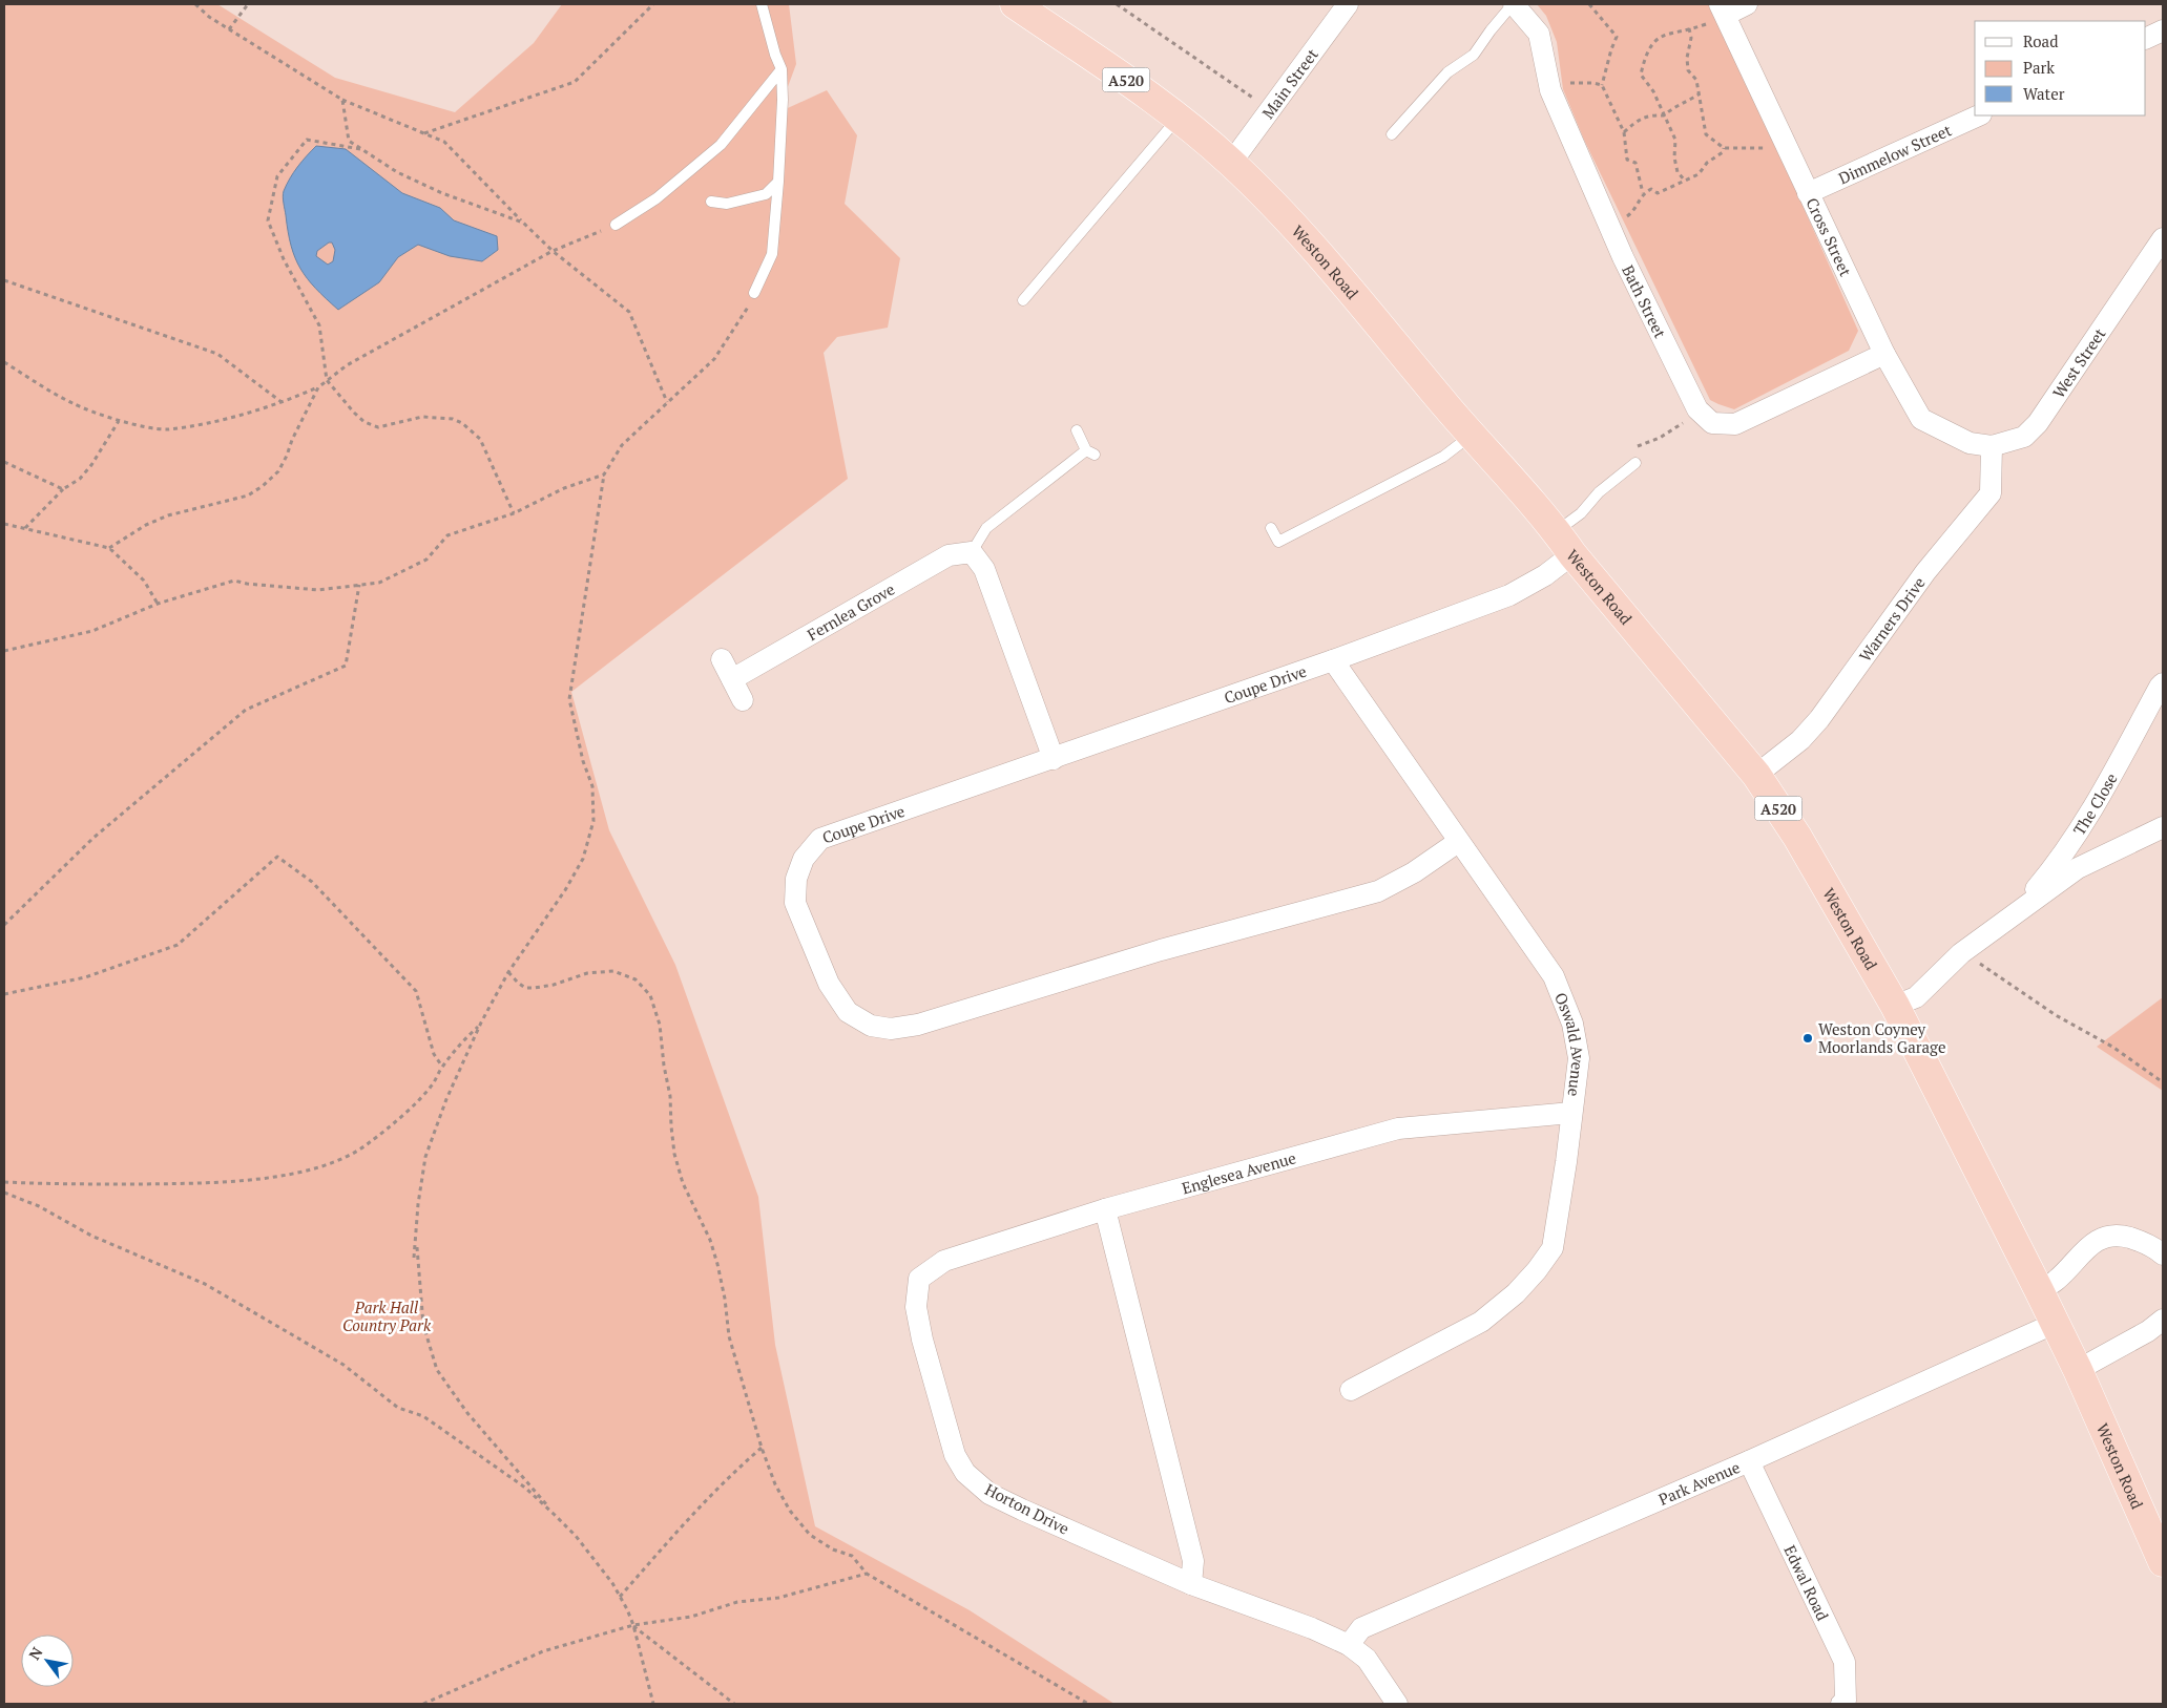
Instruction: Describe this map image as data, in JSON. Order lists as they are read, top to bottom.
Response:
{
  "streets": {
    "highway": ["A520", "Weston Road"],
    "street": [
      "Main Street",
      "Dimmelow Street",
      "Cross Street",
      "Bath Street",
      "West Street",
      "Fernlea Grove",
      "Warners Drive",
      "Coupe Drive",
      "The Close",
      "Oswald Avenue",
      "Englesea Avenue",
      "Park Avenue",
      "Horton Drive",
      "Edwal Road"
    ]
  },
  "crossings": [
    ["Main Street", "Weston Road"],
    ["Dimmelow Street", "Cross Street"],
    ["Cross Street", "Bath Street"],
    ["Cross Street", "West Street"],
    ["Weston Road", "Warners Drive"],
    ["Weston Road", "Coupe Drive"],
    ["Weston Road", "The Close"],
    ["Weston Road", "Park Avenue"],
    ["West Street", "Warners Drive"],
    ["Coupe Drive", "Oswald Avenue"],
    ["Oswald Avenue", "Englesea Avenue"],
    ["Englesea Avenue", "Horton Drive"],
    ["Park Avenue", "Horton Drive"],
    ["Park Avenue", "Edwal Road"]
  ],
  "parks": ["Park Hall Country Park"],
  "places": ["Weston Coyney Moorlands Garage"],
  "legend": ["Road", "Park", "Water"],
  "north": "top left"
}
